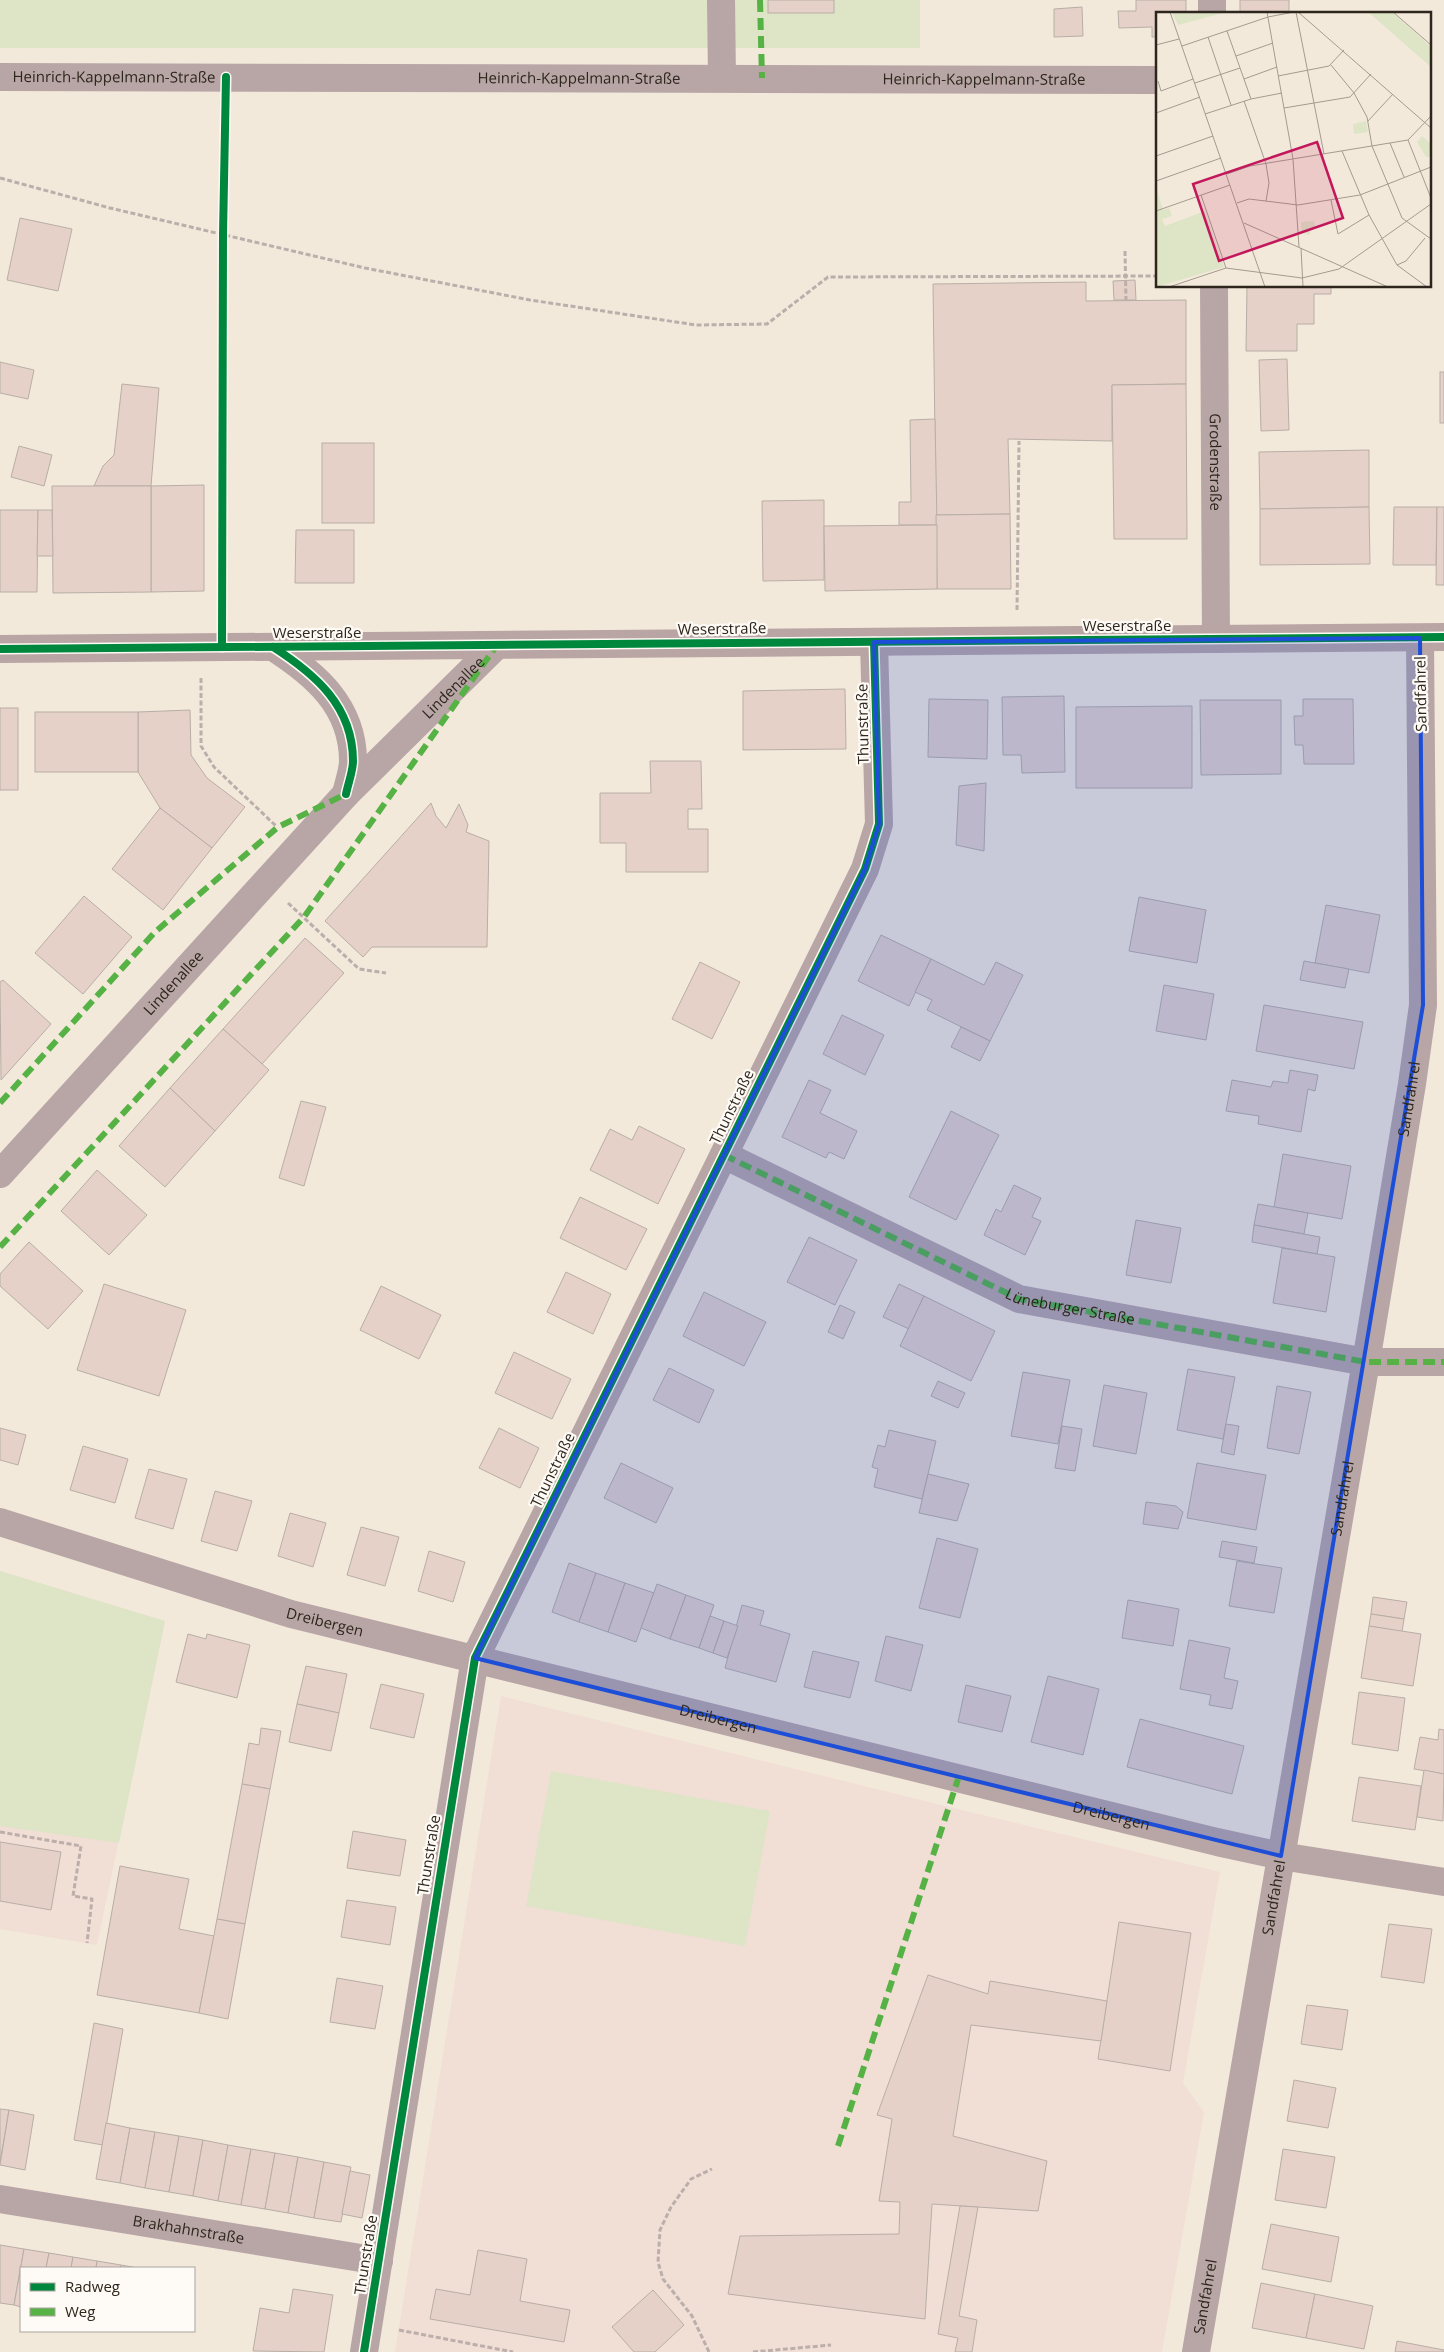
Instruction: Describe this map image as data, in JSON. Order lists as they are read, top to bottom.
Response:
{
  "streets": {
    "main road": ["Weserstraße"],
    "street": [
      "Heinrich-Kappelmann-Straße",
      "Grodenstraße",
      "Lindenallee",
      "Sandfahrel",
      "Thunstraße",
      "Lüneburger Straße",
      "Dreibergen",
      "Brakhahnstraße"
    ]
  },
  "crossings": [
    ["Grodenstraße", "Weserstraße"],
    ["Weserstraße", "Lindenallee"],
    ["Weserstraße", "Sandfahrel"],
    ["Weserstraße", "Thunstraße"],
    ["Sandfahrel", "Lüneburger Straße"],
    ["Sandfahrel", "Dreibergen"],
    ["Thunstraße", "Lüneburger Straße"],
    ["Thunstraße", "Dreibergen"],
    ["Thunstraße", "Brakhahnstraße"]
  ],
  "legend": ["Radweg", "Weg"]
}
